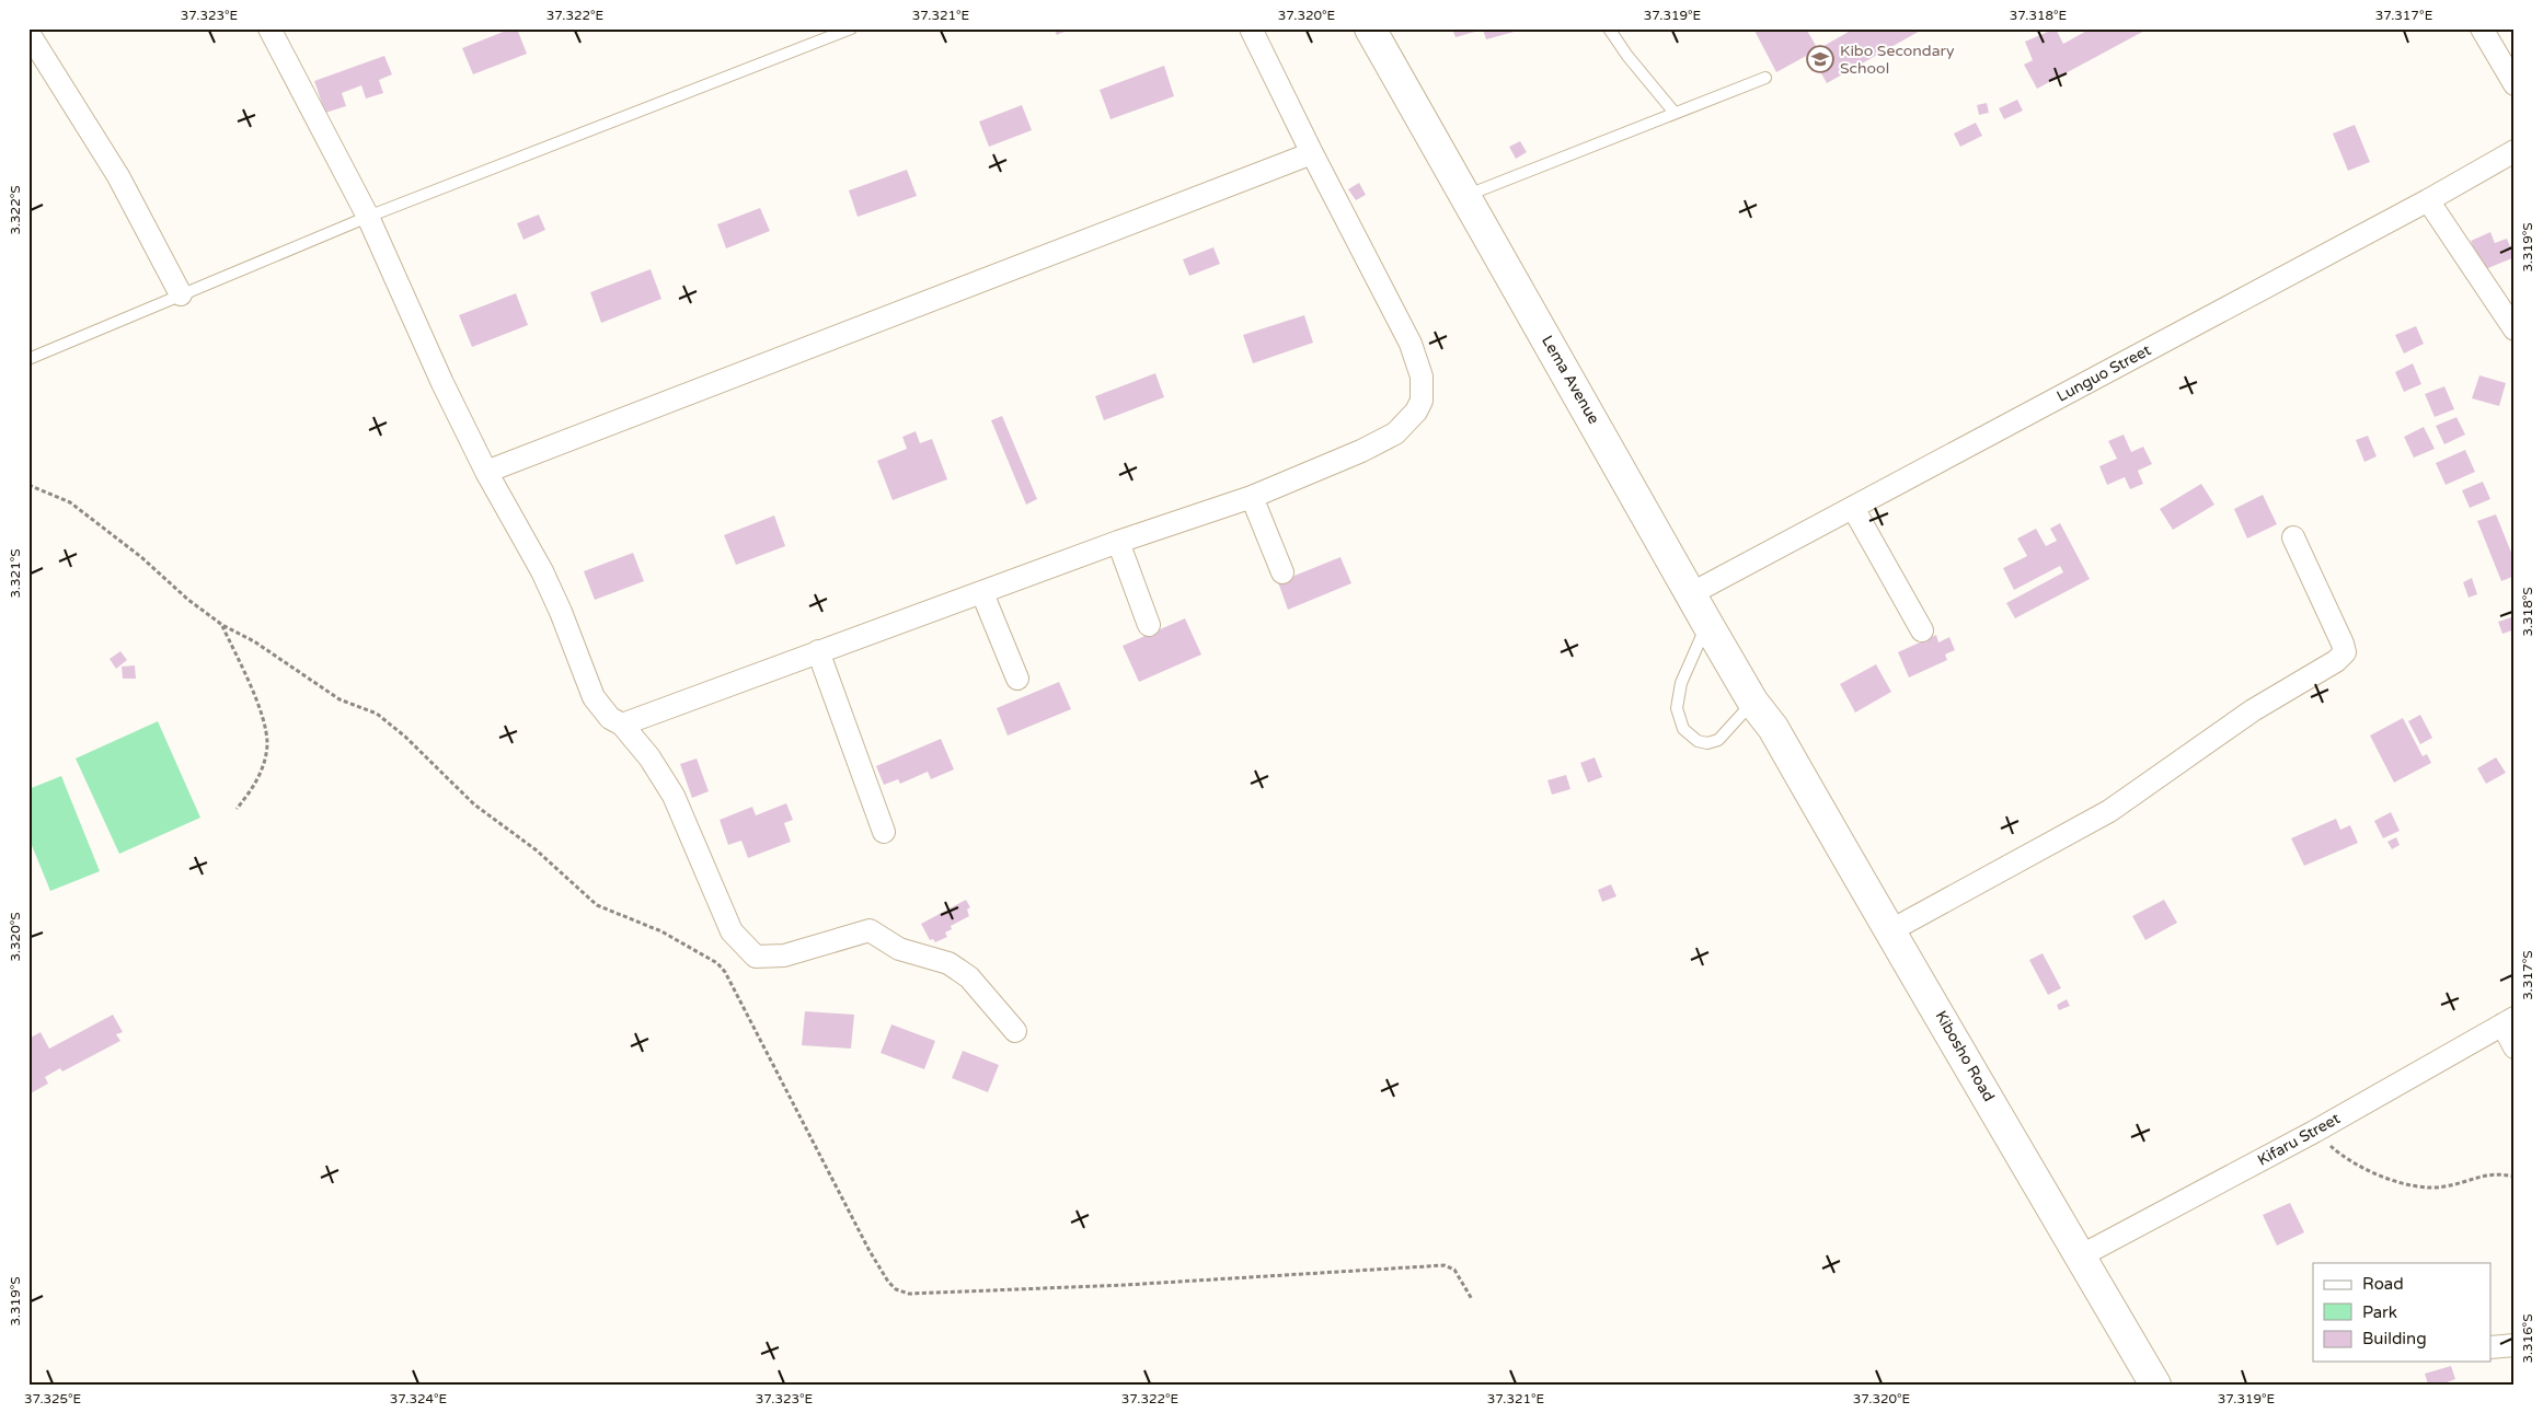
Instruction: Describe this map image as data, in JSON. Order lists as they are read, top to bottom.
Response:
{
  "streets": {
    "main road": ["Lema Avenue", "Kibosho Road"],
    "street": ["Lunguo Street", "Kifaru Street"]
  },
  "crossings": [
    ["Lunguo Street", "Lema Avenue"],
    ["Lema Avenue", "Kibosho Road"],
    ["Kibosho Road", "Kifaru Street"]
  ],
  "places": {
    "school or university": ["Kibo Secondary School"]
  },
  "legend": ["Road", "Park", "Building"],
  "coordinates": [
    "37.323°E",
    "37.322°E",
    "37.321°E",
    "37.320°E",
    "37.319°E",
    "37.318°E",
    "37.317°E",
    "3.322°S",
    "3.319°S",
    "3.321°S",
    "3.318°S",
    "3.320°S",
    "3.317°S",
    "3.316°S",
    "37.325°E",
    "37.324°E"
  ]
}
